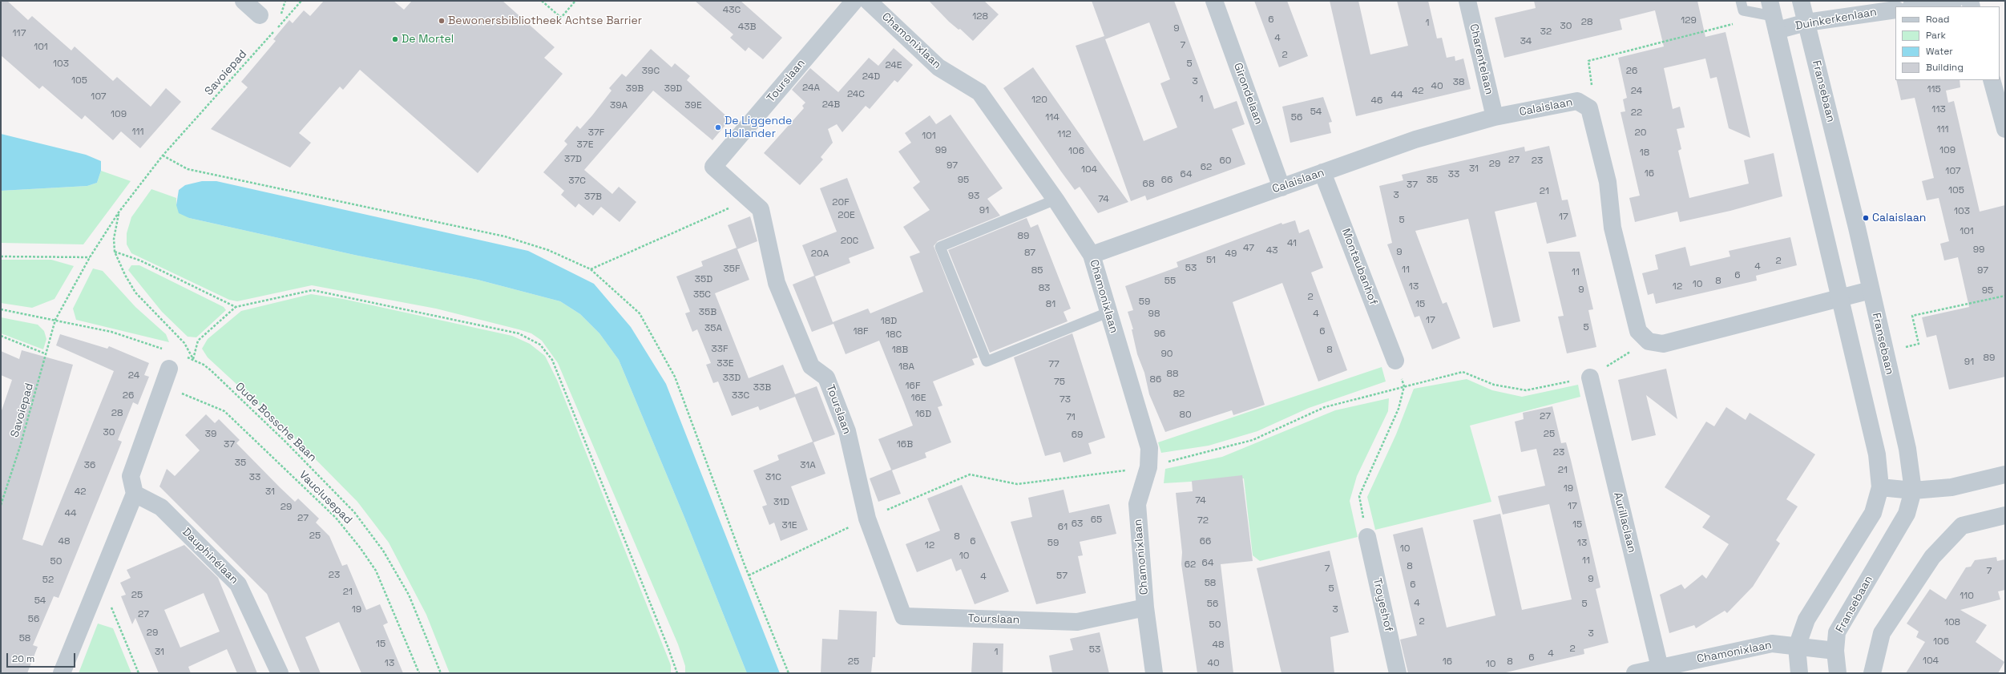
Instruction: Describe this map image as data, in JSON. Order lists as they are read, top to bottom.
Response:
{
  "streets": {
    "street": [
      "Duinkerkenlaan",
      "Chamonixlaan",
      "Charentelaan",
      "Tourslaan",
      "Fransebaan",
      "Girondelaan",
      "Calaislaan",
      "Montaubanhof",
      "Aurillaclaan",
      "Dauphinélaan",
      "Troyeshof"
    ],
    "path": ["Savoiepad", "Oude Bossche Baan", "Vauclusepad"]
  },
  "crossings": [
    ["Duinkerkenlaan", "Fransebaan"],
    ["Chamonixlaan", "Tourslaan"],
    ["Chamonixlaan", "Fransebaan"],
    ["Chamonixlaan", "Calaislaan"],
    ["Chamonixlaan", "Aurillaclaan"],
    ["Charentelaan", "Calaislaan"],
    ["Fransebaan", "Calaislaan"],
    ["Girondelaan", "Calaislaan"],
    ["Calaislaan", "Montaubanhof"]
  ],
  "places": [
    "Bewonersbibliotheek Achtse Barrier",
    "De Mortel",
    "De Liggende Hollander",
    "Calaislaan"
  ],
  "house_numbers": [
    "43C",
    "128",
    "6",
    "129",
    "28",
    "1",
    "30",
    "43B",
    "9",
    "32",
    "117",
    "4",
    "34",
    "7",
    "101",
    "2",
    "103",
    "5",
    "24E",
    "39C",
    "26",
    "24D",
    "105",
    "3",
    "38",
    "40",
    "24A",
    "39B",
    "39D",
    "115",
    "42",
    "24",
    "24C",
    "44",
    "107",
    "1",
    "120",
    "46",
    "24B",
    "39A",
    "39E",
    "113",
    "54",
    "22",
    "109",
    "114",
    "56",
    "111",
    "111",
    "37F",
    "20",
    "112",
    "101",
    "37E",
    "99",
    "109",
    "106",
    "18",
    "37D",
    "27",
    "60",
    "23",
    "29",
    "97",
    "62",
    "31",
    "104",
    "107",
    "16",
    "64",
    "33",
    "95",
    "66",
    "35",
    "37C",
    "68",
    "37",
    "105",
    "21",
    "3",
    "93",
    "37B",
    "74",
    "20F",
    "91",
    "103",
    "20E",
    "17",
    "5",
    "101",
    "89",
    "20C",
    "41",
    "47",
    "99",
    "43",
    "9",
    "87",
    "20A",
    "49",
    "51",
    "2",
    "4",
    "53",
    "35F",
    "11",
    "85",
    "97",
    "11",
    "6",
    "35D",
    "55",
    "8",
    "10",
    "13",
    "12",
    "83",
    "9",
    "95",
    "35C",
    "2",
    "59",
    "81",
    "15",
    "35B",
    "98",
    "4",
    "17",
    "18D",
    "5",
    "35A",
    "18F",
    "6",
    "96",
    "18C",
    "33F",
    "18B",
    "8",
    "90",
    "89",
    "91",
    "33E",
    "77",
    "18A",
    "88",
    "24",
    "33D",
    "86",
    "75",
    "16F",
    "33B",
    "82",
    "26",
    "33C",
    "16E",
    "73",
    "28",
    "16D",
    "80",
    "27",
    "71",
    "30",
    "39",
    "25",
    "69",
    "37",
    "16B",
    "23",
    "35",
    "36",
    "31A",
    "21",
    "33",
    "31C",
    "19",
    "42",
    "31",
    "74",
    "31D",
    "17",
    "29",
    "44",
    "27",
    "65",
    "72",
    "63",
    "15",
    "31E",
    "61",
    "25",
    "8",
    "48",
    "6",
    "66",
    "59",
    "13",
    "12",
    "10",
    "10",
    "11",
    "50",
    "64",
    "62",
    "8",
    "7",
    "7",
    "23",
    "57",
    "4",
    "9",
    "52",
    "58",
    "6",
    "5",
    "21",
    "25",
    "110",
    "54",
    "4",
    "56",
    "5",
    "19",
    "3",
    "27",
    "56",
    "2",
    "108",
    "50",
    "29",
    "3",
    "58",
    "106",
    "15",
    "48",
    "2",
    "53",
    "31",
    "1",
    "4",
    "6",
    "104",
    "25",
    "16",
    "8",
    "13",
    "40",
    "10"
  ],
  "legend": [
    "Road",
    "Park",
    "Water",
    "Building"
  ],
  "scale_bar": "20 m"
}
